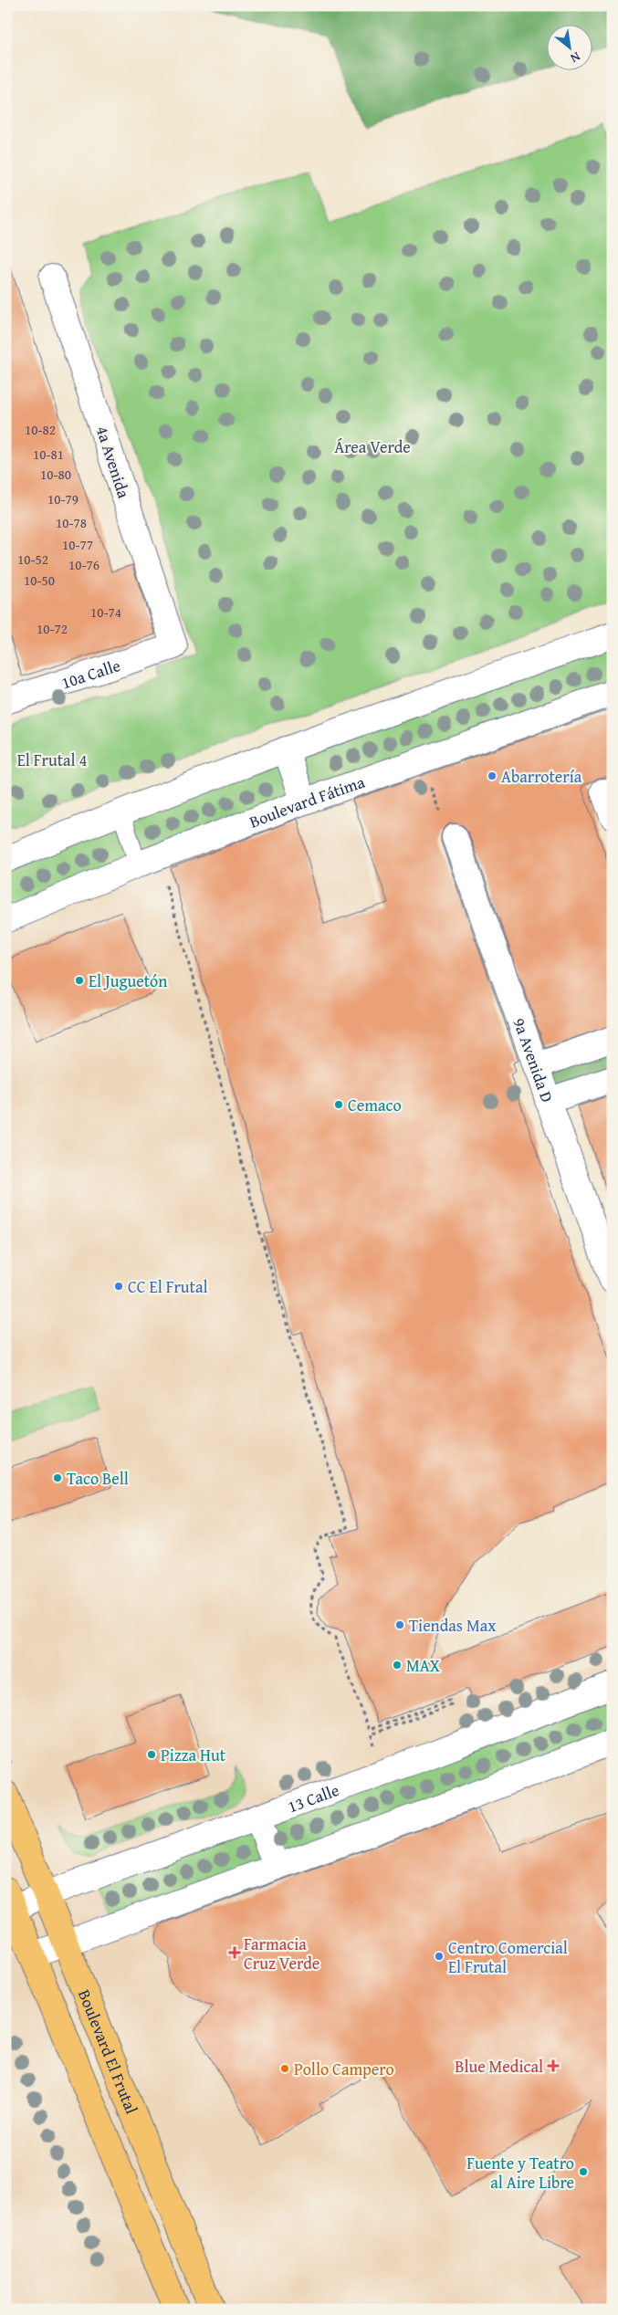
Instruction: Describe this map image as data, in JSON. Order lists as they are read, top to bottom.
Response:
{
  "streets": {
    "main road": ["Boulevard El Frutal"],
    "street": [
      "4a Avenida",
      "10a Calle",
      "Boulevard Fátima",
      "9a Avenida D",
      "13 Calle"
    ]
  },
  "crossings": [
    ["4a Avenida", "10a Calle"],
    ["13 Calle", "Boulevard El Frutal"]
  ],
  "parks": ["Área Verde", "El Frutal 4"],
  "places": {
    "other": [
      "Abarrotería",
      "El Juguetón",
      "Cemaco",
      "CC El Frutal",
      "Taco Bell",
      "Tiendas Max",
      "MAX",
      "Pizza Hut",
      "Centro Comercial El Frutal",
      "Pollo Campero",
      "Fuente y Teatro al Aire Libre"
    ],
    "health": ["Farmacia Cruz Verde", "Blue Medical"]
  },
  "house_numbers": [
    "10-82",
    "10-81",
    "10-80",
    "10-79",
    "10-78",
    "10-77",
    "10-52",
    "10-76",
    "10-50",
    "10-74",
    "10-72"
  ],
  "north": "bottom right"
}
